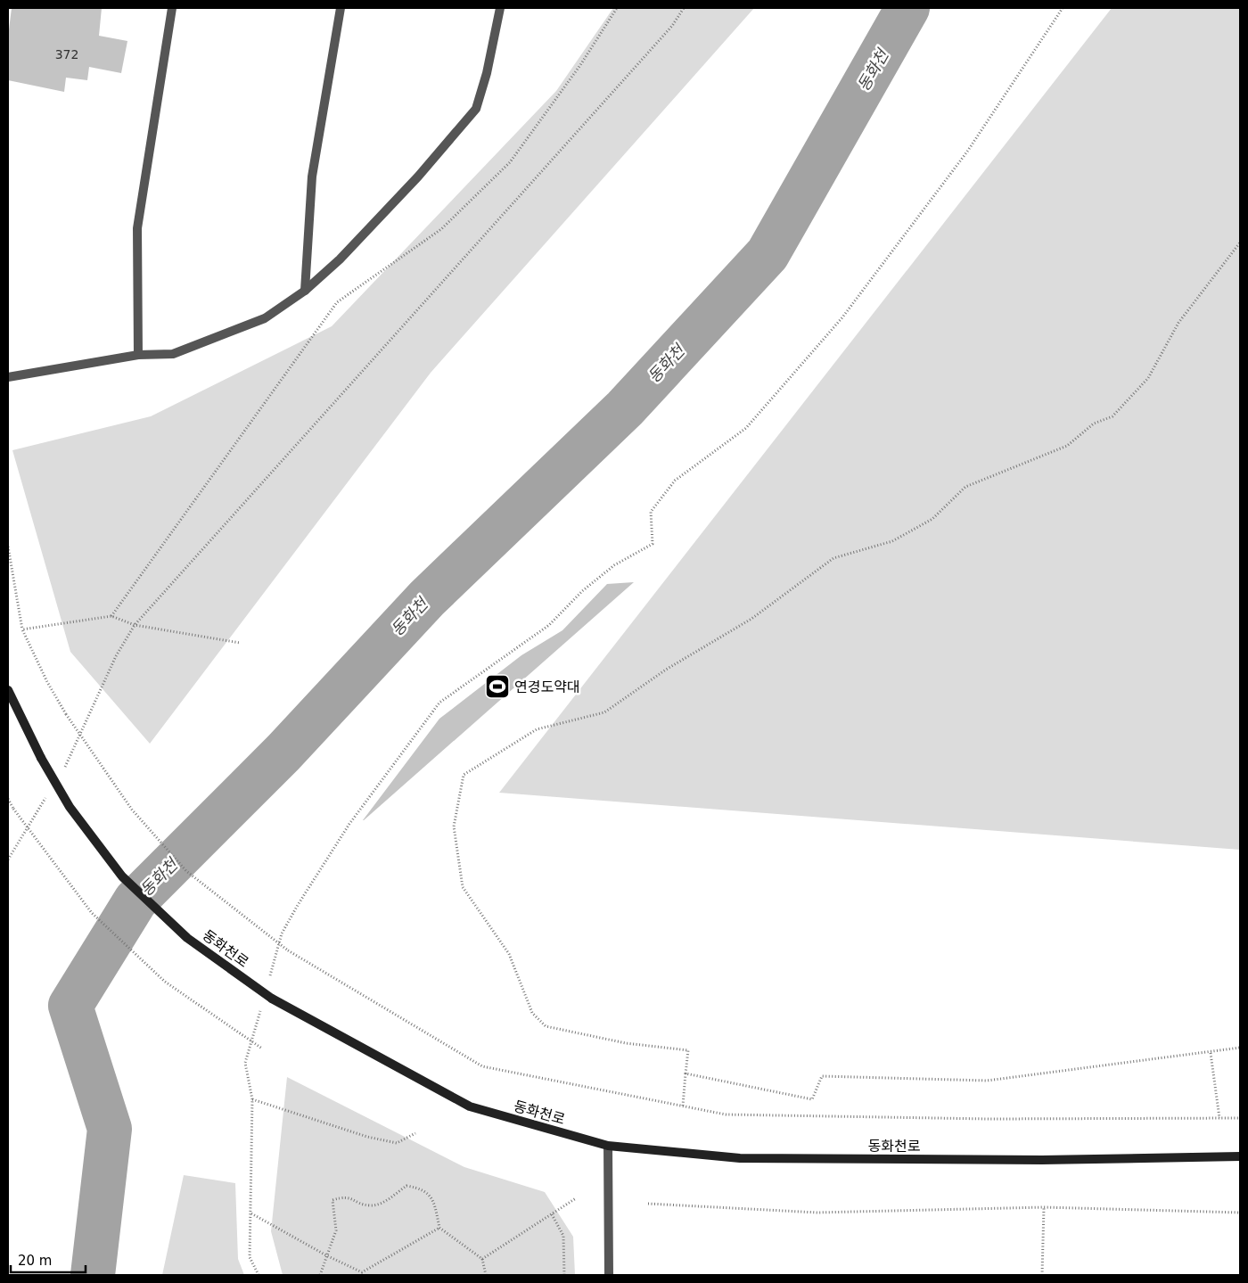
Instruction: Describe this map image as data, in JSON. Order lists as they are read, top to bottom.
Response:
{
  "streets": {
    "main road": ["동화천로"]
  },
  "water": ["동화천"],
  "places": {
    "sports": ["연경도약대"]
  },
  "house_numbers": ["372"],
  "scale_bar": "20 m"
}
